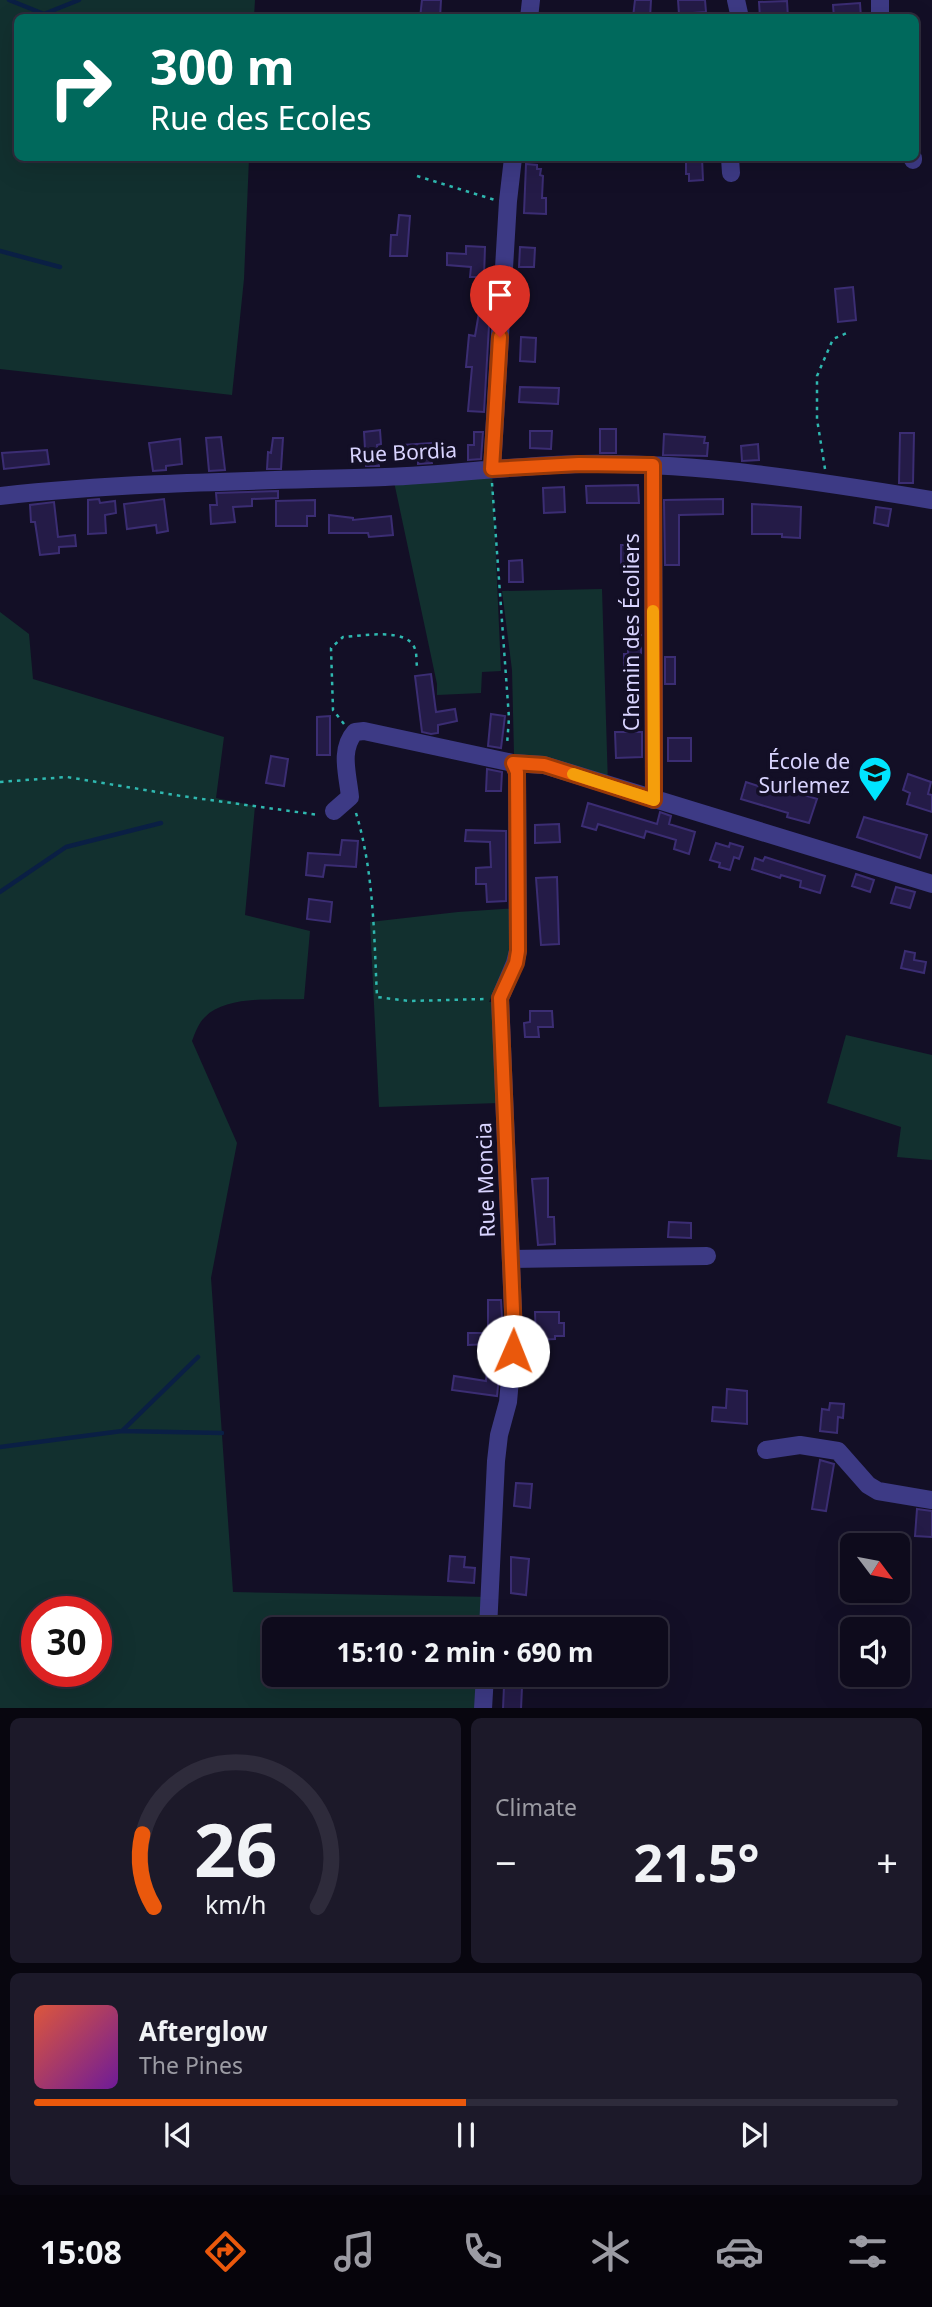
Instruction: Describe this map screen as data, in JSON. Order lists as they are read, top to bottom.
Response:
{
  "streets": {
    "street": ["Rue Bordia", "Chemin des Écoliers", "Rue Moncia"]
  },
  "crossings": [
    ["Rue Bordia", "Chemin des Écoliers"]
  ],
  "places": {
    "school or university": ["École de Surlemez"]
  },
  "north": "bottom right",
  "page": {
    "turn": ["300 m", "Rue des Ecoles"],
    "limit": "30",
    "trip": "15:10 · 2 min · 690 m",
    "tile": "Climate",
    "heat": ["−", "21.5°", "+"],
    "song": ["Afterglow", "The Pines"],
    "tabs": "15:08",
    "gauge": ["26", "km/h"]
  }
}
